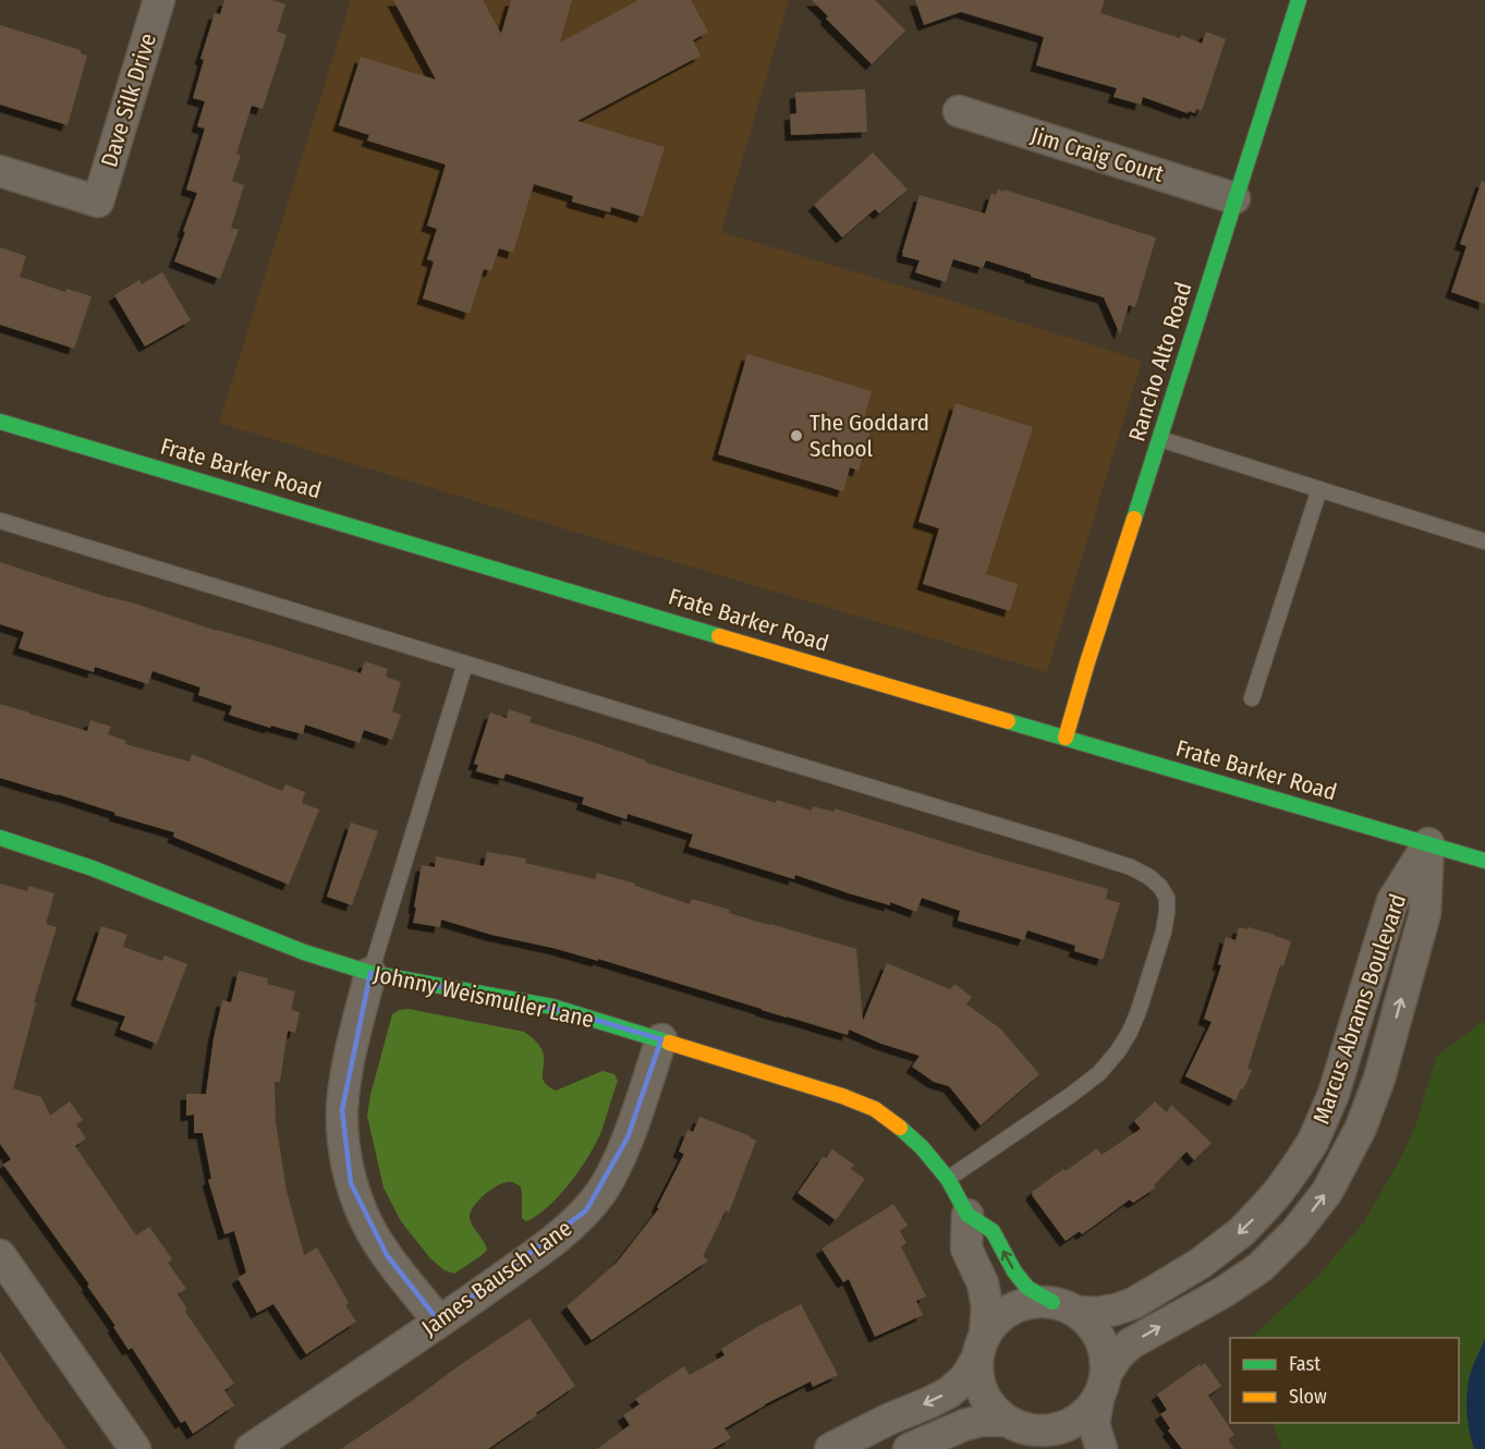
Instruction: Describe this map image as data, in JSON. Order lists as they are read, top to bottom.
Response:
{
  "streets": {
    "street": [
      "Dave Silk Drive",
      "Jim Craig Court",
      "Rancho Alto Road",
      "Frate Barker Road",
      "Johnny Weismuller Lane",
      "Marcus Abrams Boulevard",
      "James Bausch Lane"
    ]
  },
  "crossings": [
    ["Jim Craig Court", "Rancho Alto Road"],
    ["Rancho Alto Road", "Frate Barker Road"],
    ["Frate Barker Road", "Marcus Abrams Boulevard"],
    ["Johnny Weismuller Lane", "Marcus Abrams Boulevard"],
    ["Johnny Weismuller Lane", "James Bausch Lane"]
  ],
  "places": ["The Goddard School"],
  "legend": ["Fast", "Slow"]
}
